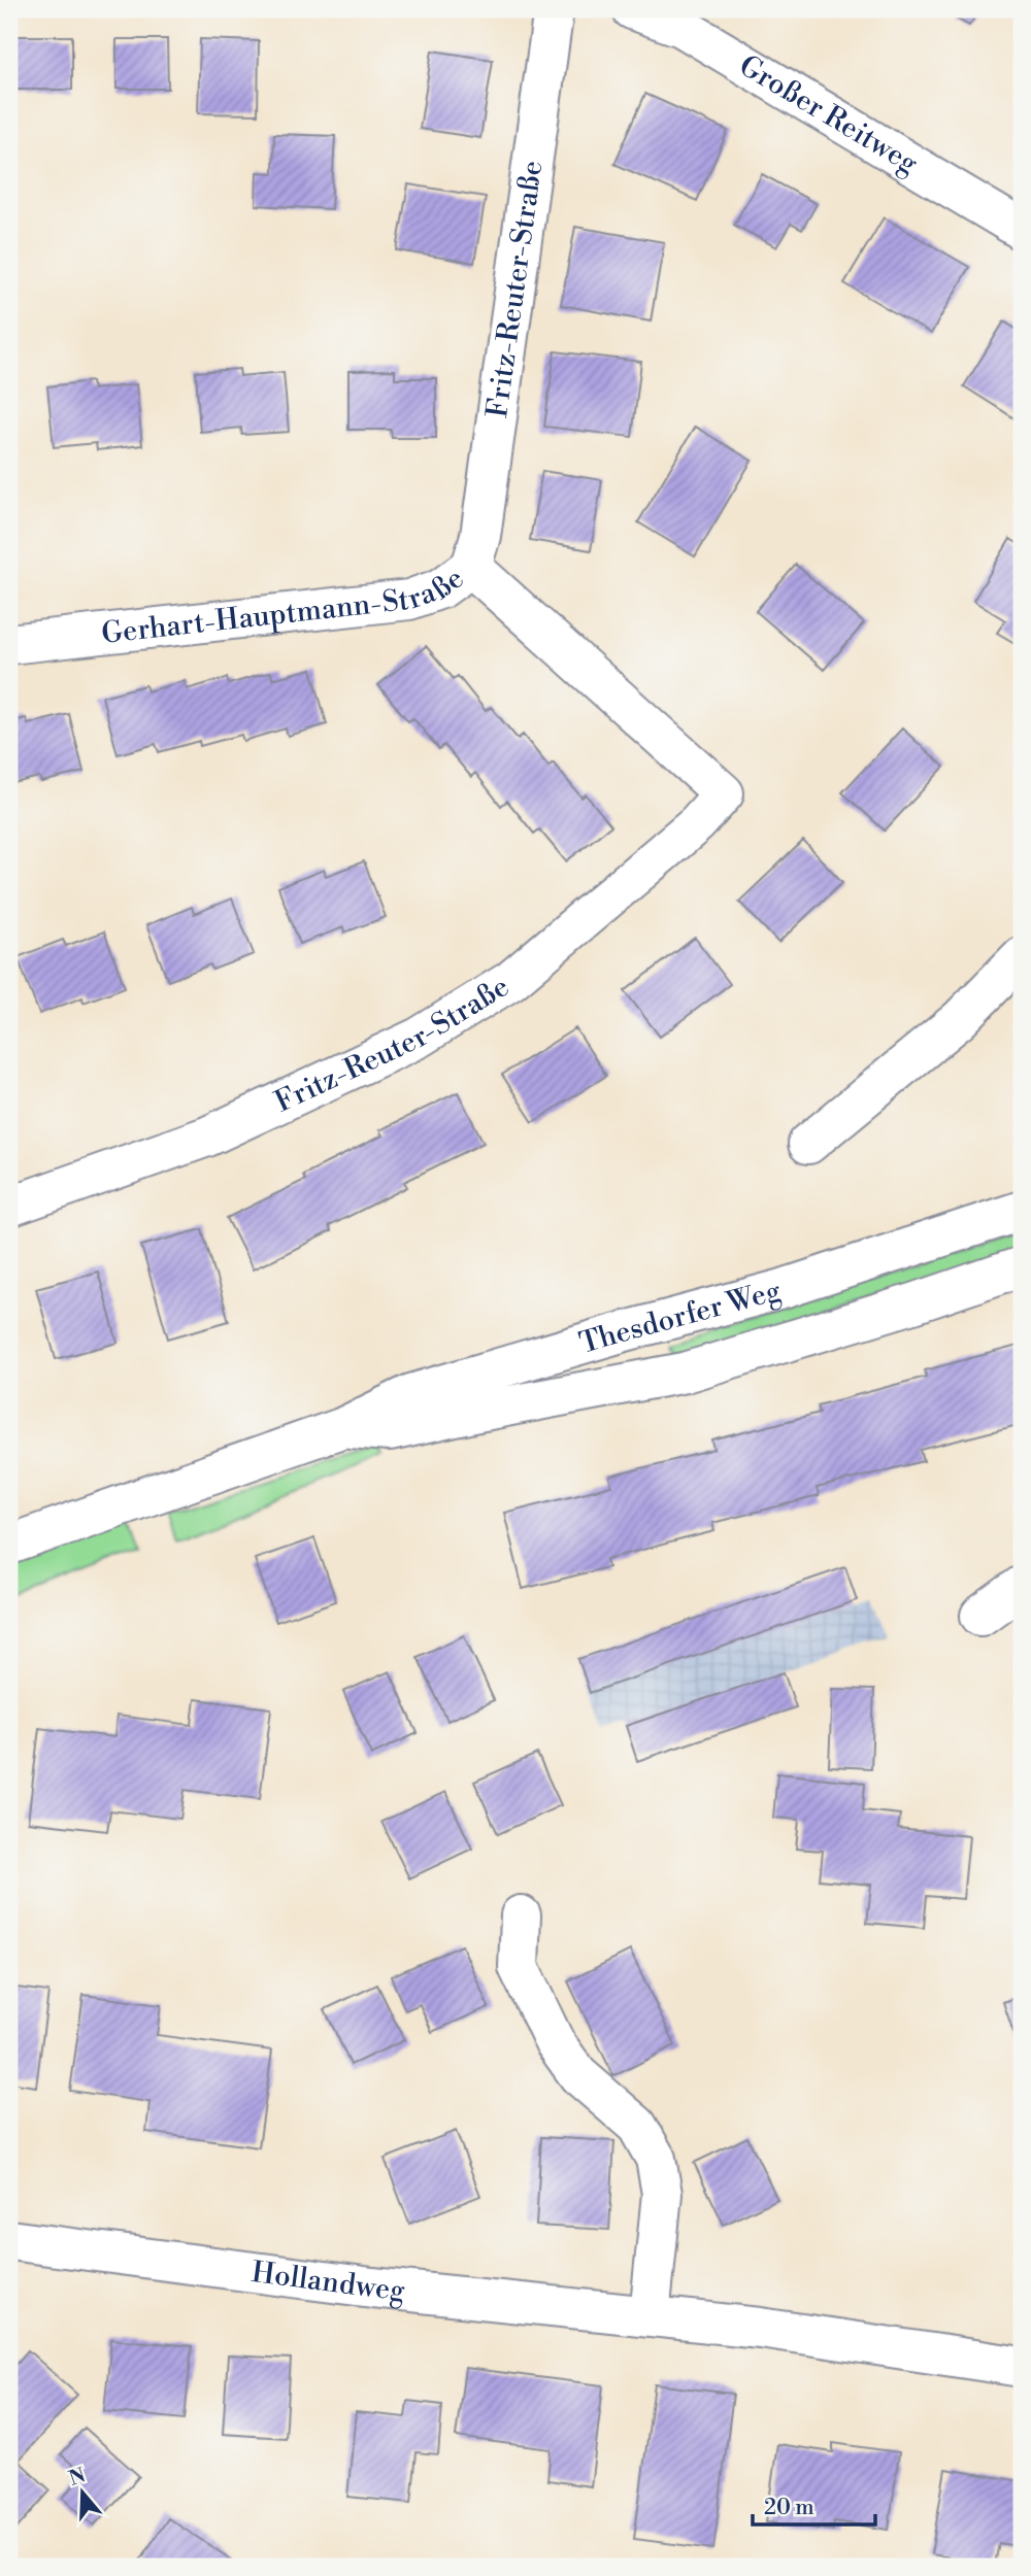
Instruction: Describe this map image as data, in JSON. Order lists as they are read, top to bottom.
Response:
{
  "streets": {
    "street": [
      "Großer Reitweg",
      "Fritz-Reuter-Straße",
      "Gerhart-Hauptmann-Straße",
      "Thesdorfer Weg",
      "Hollandweg"
    ]
  },
  "crossings": [
    ["Fritz-Reuter-Straße", "Gerhart-Hauptmann-Straße"]
  ],
  "scale_bar": "20 m",
  "north": "top"
}
